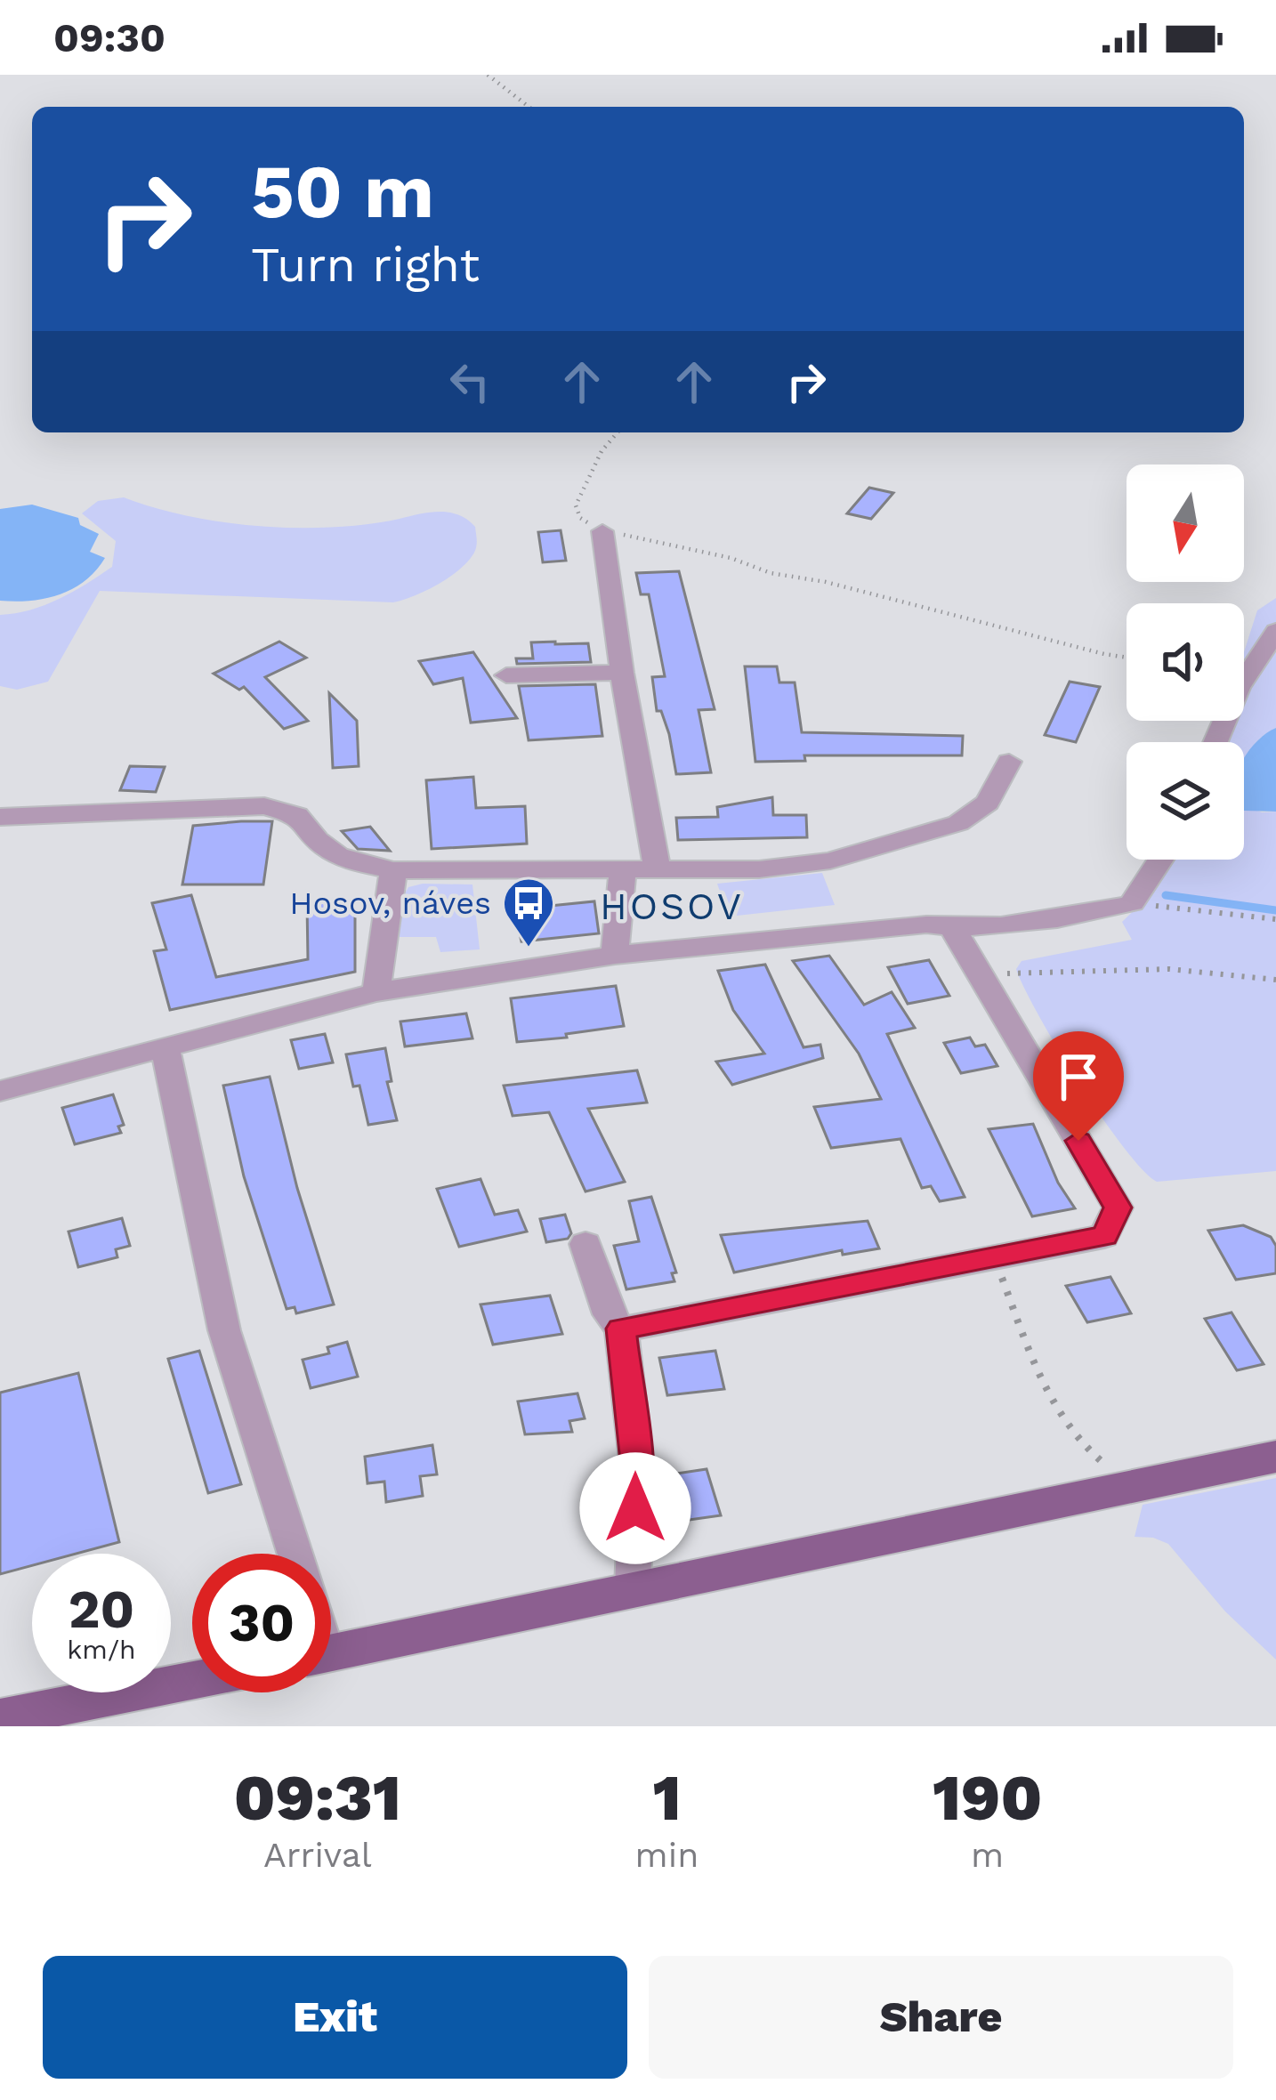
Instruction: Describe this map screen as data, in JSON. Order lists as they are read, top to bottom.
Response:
{
  "districts": ["HOSOV"],
  "places": {
    "bus stop": ["Hosov, náves"]
  },
  "north": "bottom",
  "page": {
    "status": "09:30",
    "turn": ["50 m", "Turn right"],
    "speed": "20 km/h",
    "limit": "30",
    "eta": [
      "09:31",
      "Arrival",
      "1",
      "min",
      "190",
      "m"
    ],
    "buttons": ["Exit", "Share"]
  }
}
